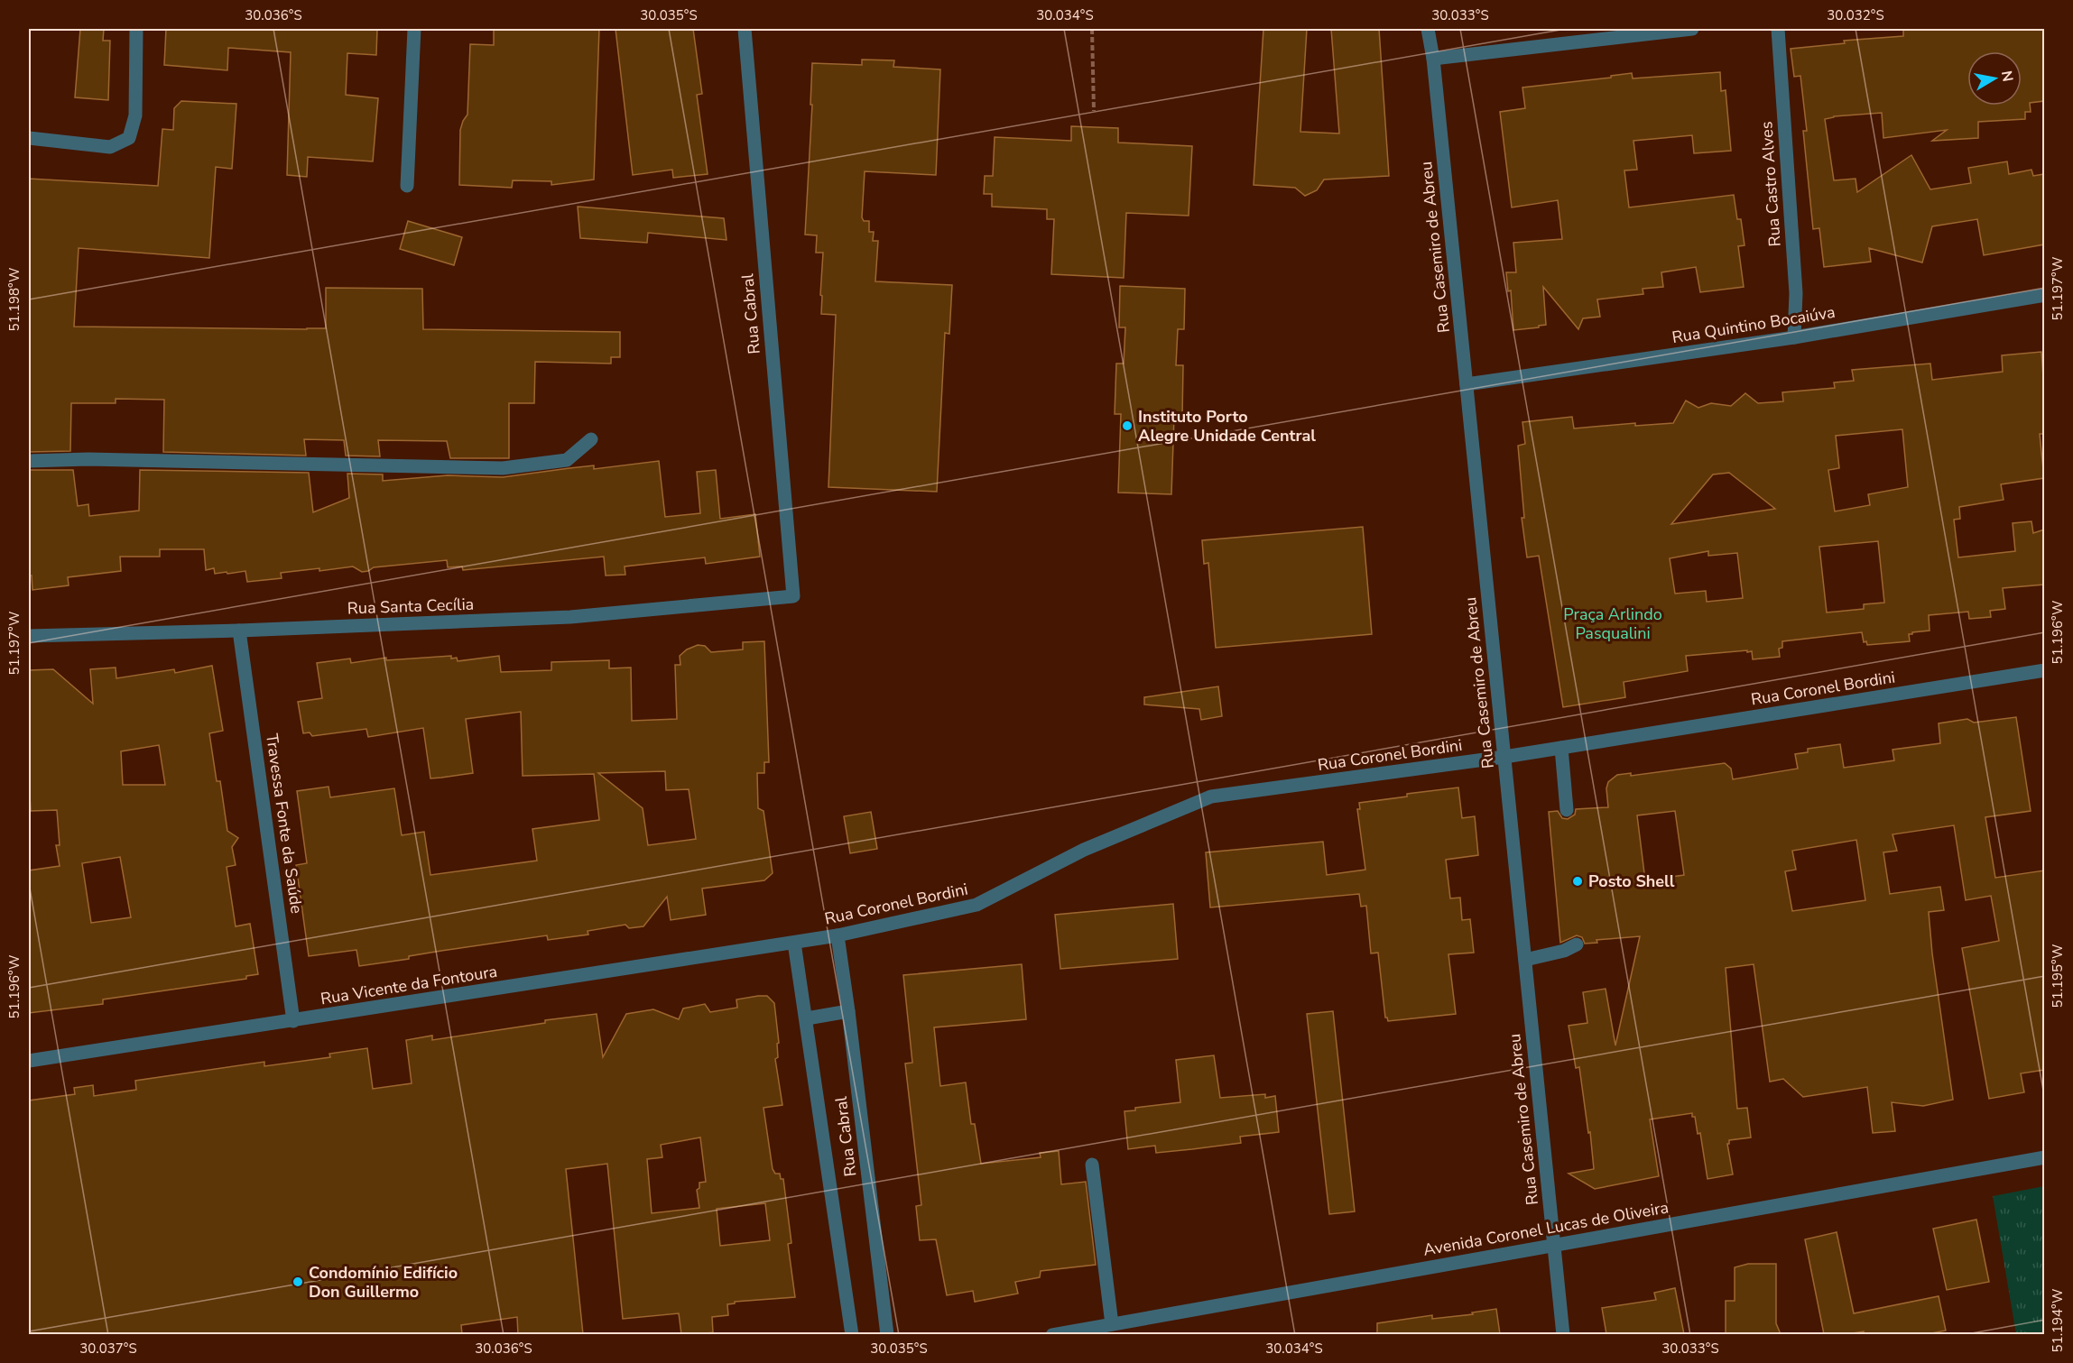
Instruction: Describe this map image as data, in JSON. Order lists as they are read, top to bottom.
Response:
{
  "streets": {
    "street": [
      "Rua Castro Alves",
      "Rua Casemiro de Abreu",
      "Rua Cabral",
      "Rua Quintino Bocaiúva",
      "Rua Santa Cecília",
      "Rua Coronel Bordini",
      "Travessa Fonte da Saúde",
      "Rua Vicente da Fontoura",
      "Avenida Coronel Lucas de Oliveira"
    ]
  },
  "crossings": [
    ["Rua Castro Alves", "Rua Quintino Bocaiúva"],
    ["Rua Casemiro de Abreu", "Rua Quintino Bocaiúva"],
    ["Rua Casemiro de Abreu", "Rua Coronel Bordini"],
    ["Rua Casemiro de Abreu", "Avenida Coronel Lucas de Oliveira"],
    ["Rua Cabral", "Rua Santa Cecília"],
    ["Rua Cabral", "Rua Coronel Bordini"],
    ["Rua Cabral", "Rua Vicente da Fontoura"],
    ["Rua Santa Cecília", "Travessa Fonte da Saúde"],
    ["Rua Coronel Bordini", "Rua Vicente da Fontoura"],
    ["Travessa Fonte da Saúde", "Rua Vicente da Fontoura"]
  ],
  "parks": ["Praça Arlindo Pasqualini"],
  "places": ["Instituto Porto Alegre Unidade Central", "Posto Shell", "Condomínio Edifício Don Guillermo"],
  "north": "right",
  "coordinates": [
    "30.036°S",
    "30.035°S",
    "30.034°S",
    "30.033°S",
    "30.032°S",
    "51.197°W",
    "51.198°W",
    "51.196°W",
    "51.195°W",
    "51.194°W",
    "30.037°S"
  ]
}
